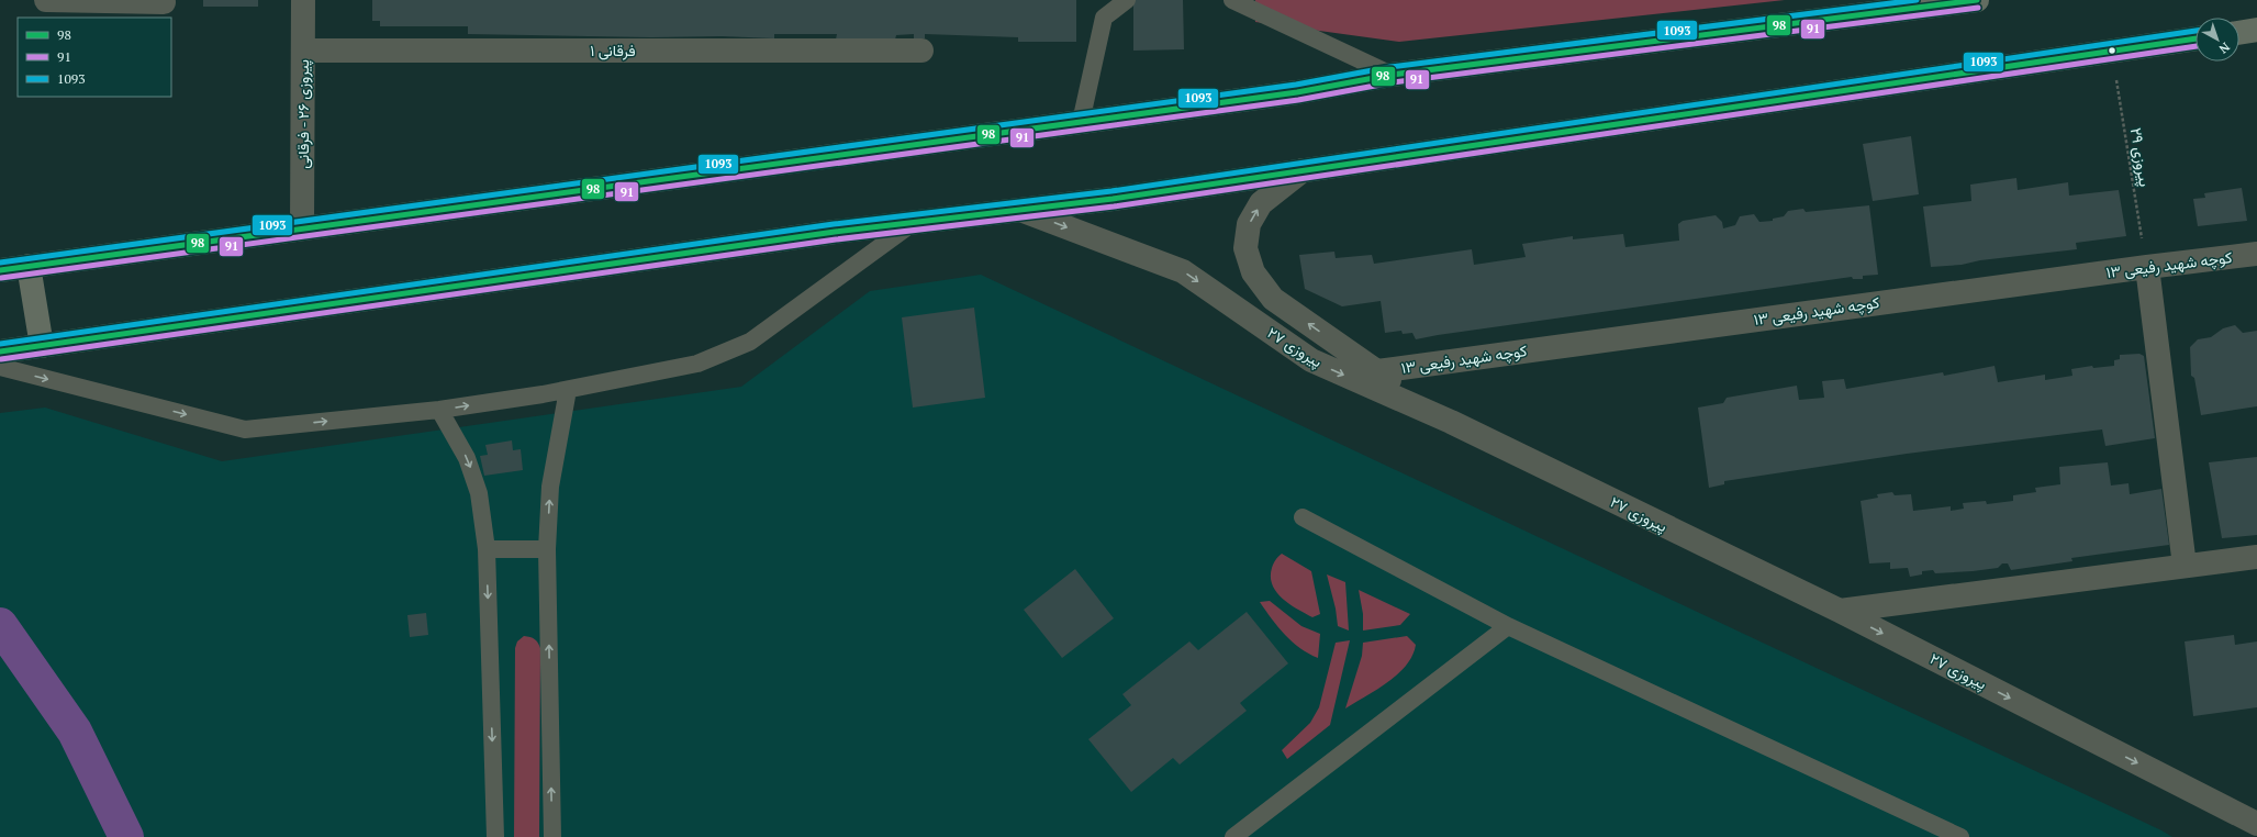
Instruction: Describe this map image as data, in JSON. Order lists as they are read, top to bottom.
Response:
{
  "streets": {
    "street": [
      "فرقانی ۱",
      "پیروزی ۲۶ - فرقانی",
      "کوچه شهید رفیعی ۱۳",
      "پیروزی ۲۷"
    ],
    "path": ["پیروزی ۲۹"]
  },
  "crossings": [
    ["فرقانی ۱", "پیروزی ۲۶ - فرقانی"],
    ["پیروزی ۲۹", "کوچه شهید رفیعی ۱۳"]
  ],
  "one_way": ["پیروزی ۲۷"],
  "lines": ["transit line 98", "transit line 1093", "transit line 91"],
  "legend": ["98", "91", "1093"],
  "north": "bottom right"
}
